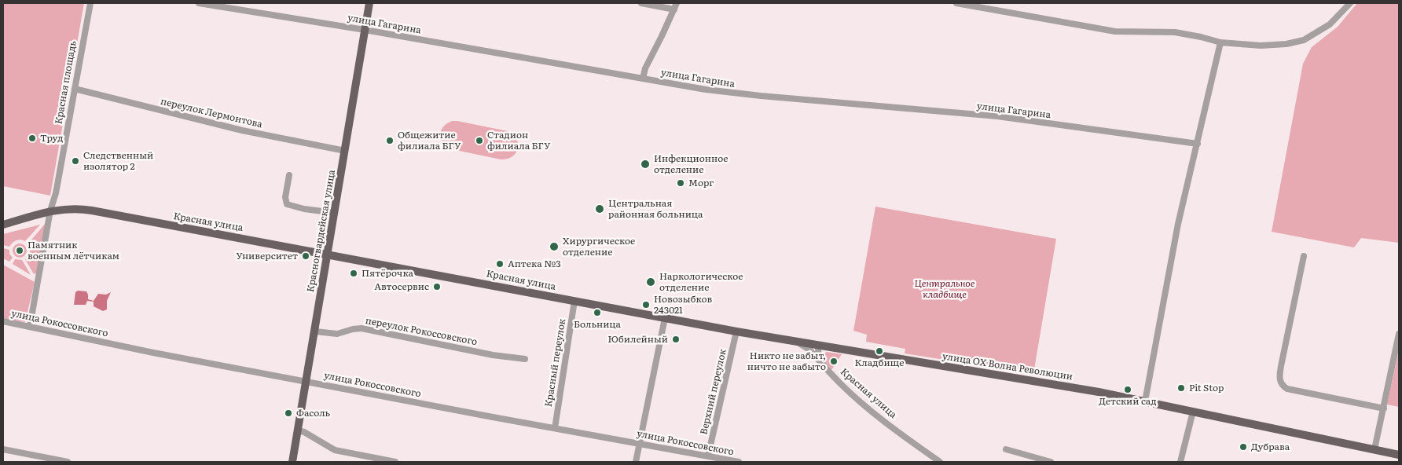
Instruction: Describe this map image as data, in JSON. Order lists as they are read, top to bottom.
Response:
{
  "streets": {
    "main road": ["Красная улица", "Красногвардейская улица", "улица ОХ Волна Революции"],
    "street": [
      "улица Гагарина",
      "Красная площадь",
      "переулок Лермонтова",
      "улица Рокоссовского",
      "переулок Рокоссовского",
      "Красный переулок",
      "Верхний переулок"
    ]
  },
  "crossings": [
    ["улица Гагарина", "Красногвардейская улица"],
    ["Красная площадь", "переулок Лермонтова"],
    ["Красная площадь", "Красная улица"],
    ["Красная площадь", "улица Рокоссовского"],
    ["переулок Лермонтова", "Красногвардейская улица"],
    ["Красная улица", "Красногвардейская улица"],
    ["Красная улица", "Красный переулок"],
    ["Красная улица", "улица ОХ Волна Революции"],
    ["Красная улица", "Верхний переулок"],
    ["Красногвардейская улица", "улица Рокоссовского"],
    ["Красногвардейская улица", "переулок Рокоссовского"],
    ["улица Рокоссовского", "Красный переулок"],
    ["улица Рокоссовского", "Верхний переулок"]
  ],
  "parks": ["Центральное кладбище"],
  "places": [
    "Труд",
    "Общежитие филиала БГУ",
    "Стадион филиала БГУ",
    "Следственный изолятор 2",
    "Инфекционное отделение",
    "Морг",
    "Центральная районная больница",
    "Хирургическое отделение",
    "Памятник военным лётчикам",
    "Университет",
    "Аптека №3",
    "Пятёрочка",
    "Наркологическое отделение",
    "Автосервис",
    "Новозыбков 243021",
    "Больница",
    "Юбилейный",
    "Кладбище",
    "Никто не забыт, ничто не забыто",
    "Pit Stop",
    "Детский сад",
    "Фасоль",
    "Дубрава"
  ]
}
